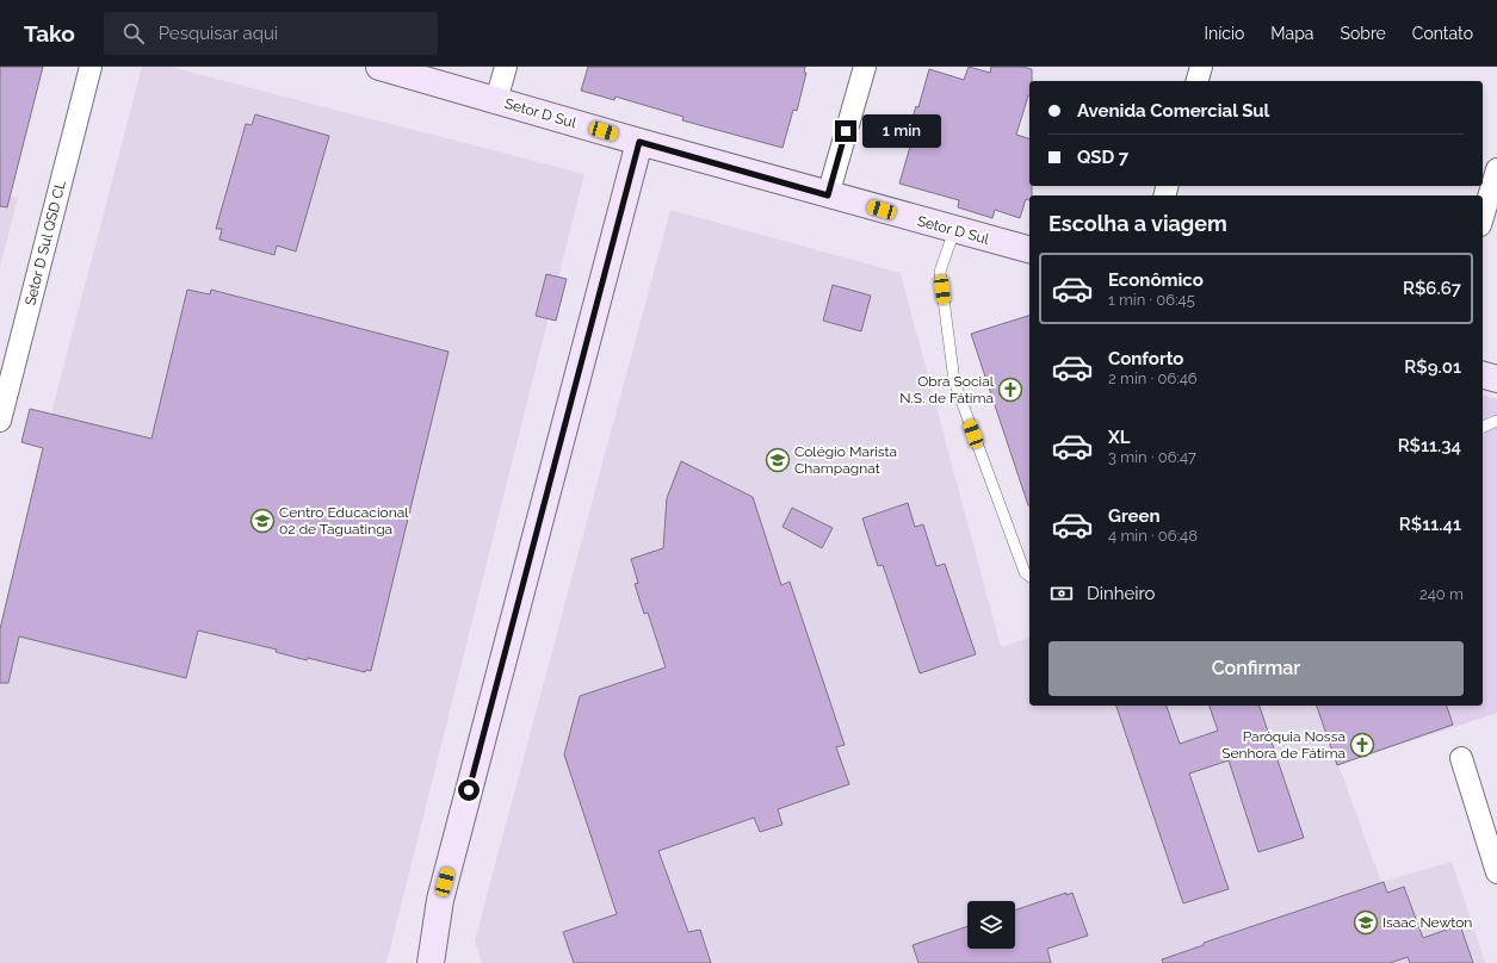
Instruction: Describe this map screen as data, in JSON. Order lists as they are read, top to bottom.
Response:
{
  "streets": {
    "main road": ["Setor D Sul"],
    "street": ["Setor D Sul QSD CL"]
  },
  "places": {
    "church": ["Obra Social N.S. de Fátima", "Paróquia Nossa Senhora de Fátima"],
    "school or university": ["Colégio Marista Champagnat", "Centro Educacional 02 de Taguatinga", "Isaac Newton"]
  },
  "page": {
    "header": "Tako",
    "search": "Pesquisar aqui",
    "nav": [
      "Início",
      "Mapa",
      "Sobre",
      "Contato"
    ],
    "banner": ["Avenida Comercial Sul", "QSD 7"],
    "bubble": "1 min",
    "heading": "Escolha a viagem",
    "list": [
      {
        "name": "Econômico",
        "note": "1 min · 06:45",
        "value": "R$6.67"
      },
      {
        "name": "Conforto",
        "note": "2 min · 06:46",
        "value": "R$9.01"
      },
      {
        "name": "XL",
        "note": "3 min · 06:47",
        "value": "R$11.34"
      },
      {
        "name": "Green",
        "note": "4 min · 06:48",
        "value": "R$11.41"
      }
    ],
    "pay": ["Dinheiro", "240 m"],
    "buttons": "Confirmar"
  }
}
